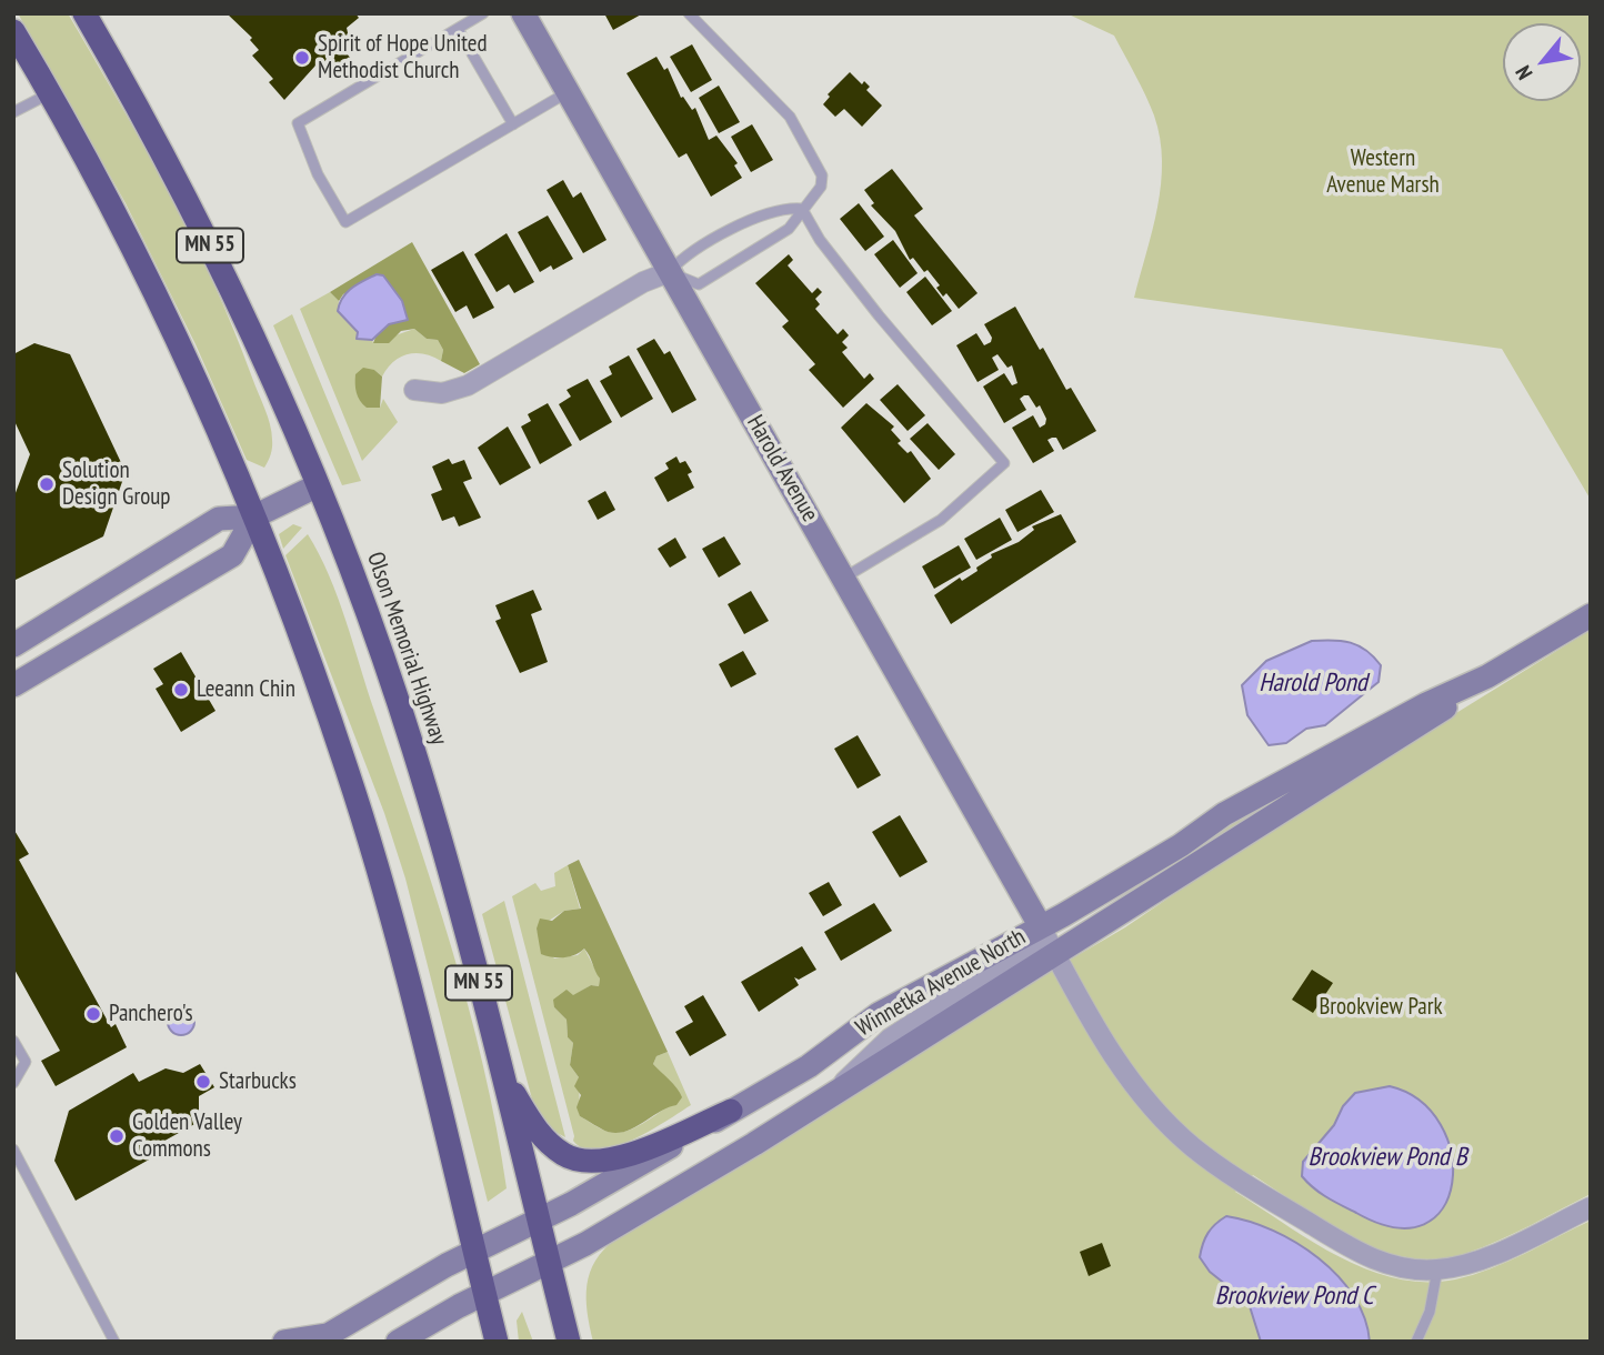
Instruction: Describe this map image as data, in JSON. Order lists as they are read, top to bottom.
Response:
{
  "streets": {
    "highway": ["MN 55", "Olson Memorial Highway"],
    "street": ["Harold Avenue", "Winnetka Avenue North"]
  },
  "crossings": [
    ["MN 55", "Winnetka Avenue North"],
    ["Harold Avenue", "Winnetka Avenue North"],
    ["Olson Memorial Highway", "Winnetka Avenue North"]
  ],
  "water": ["Harold Pond", "Brookview Pond B", "Brookview Pond C"],
  "parks": ["Western Avenue Marsh", "Brookview Park"],
  "places": [
    "Spirit of Hope United Methodist Church",
    "Solution Design Group",
    "Leeann Chin",
    "Panchero's",
    "Starbucks",
    "Golden Valley Commons"
  ],
  "north": "bottom left"
}
